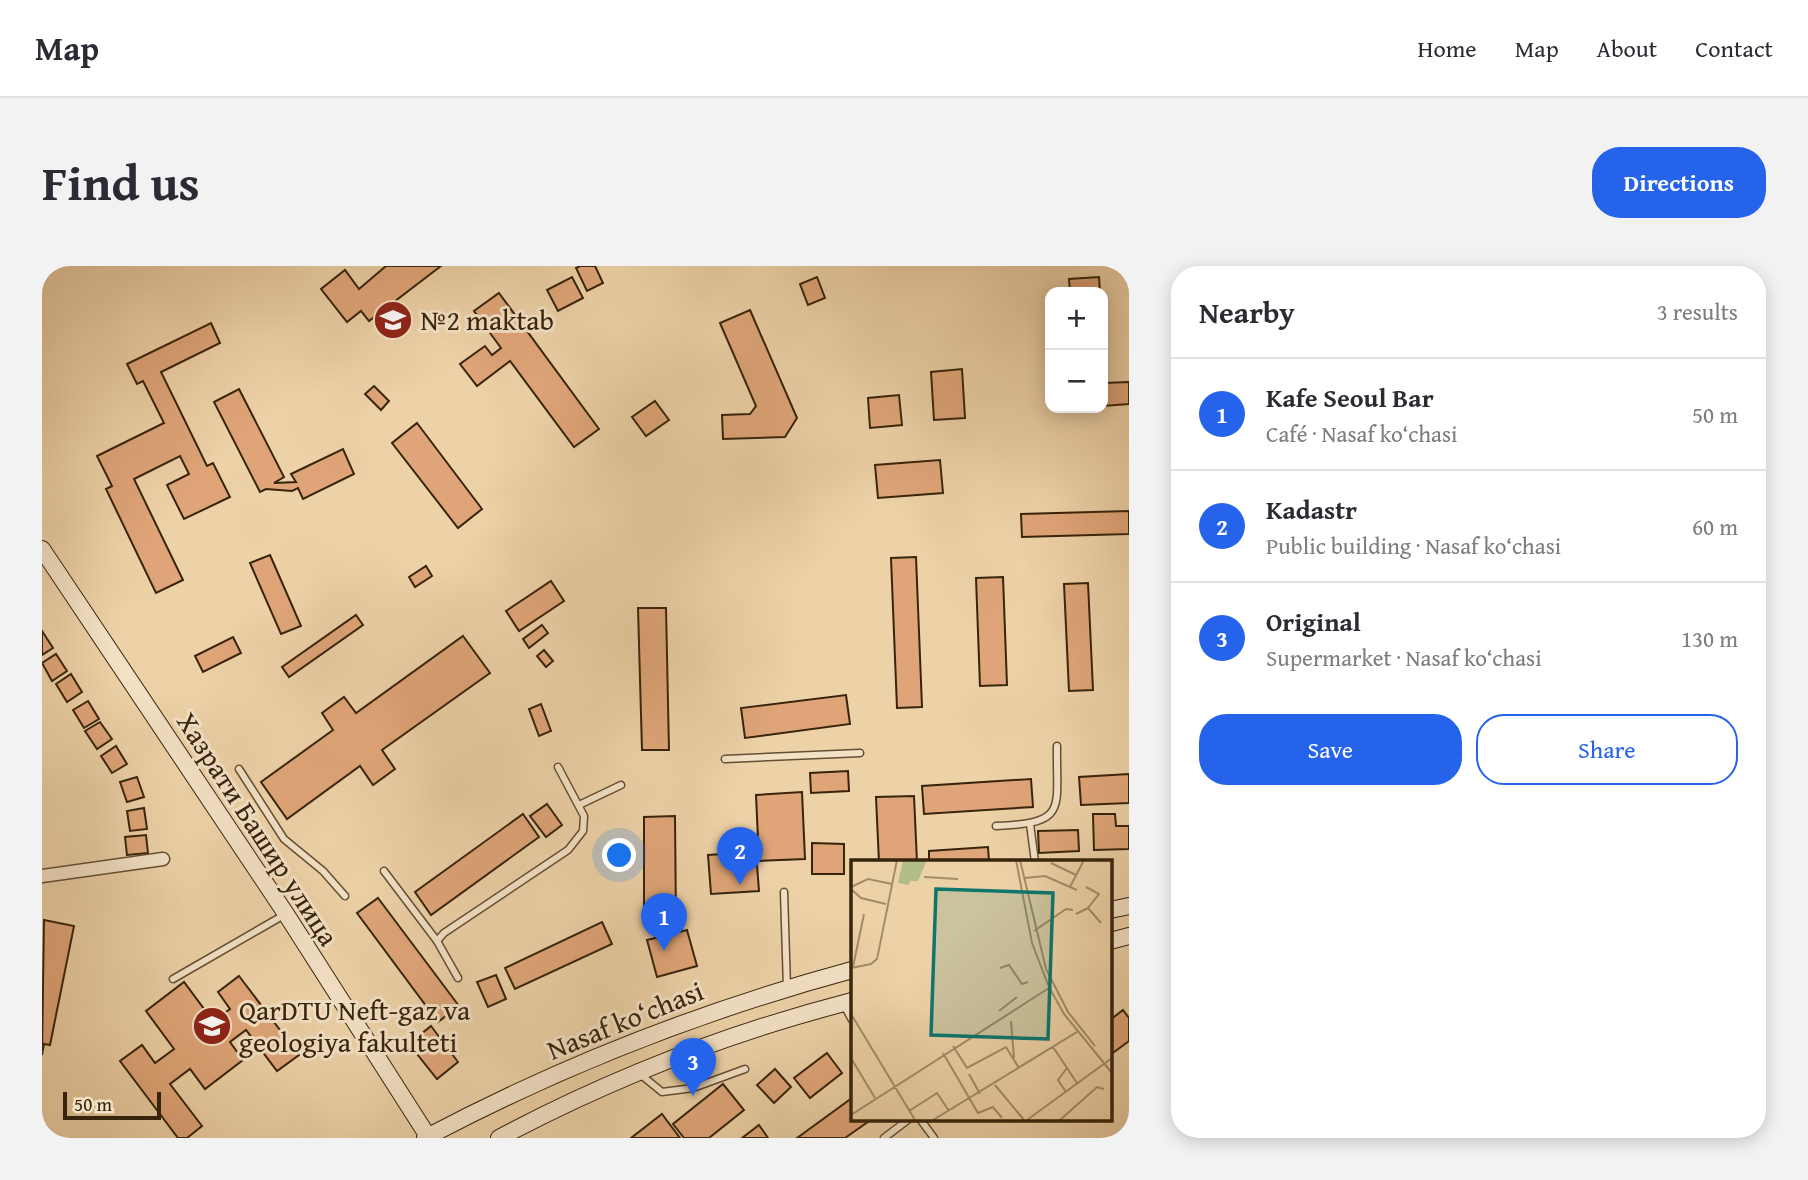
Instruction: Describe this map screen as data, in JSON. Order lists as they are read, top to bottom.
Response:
{
  "streets": {
    "main road": ["Хазрати Башир улица", "Nasaf ko‘chasi"]
  },
  "crossings": [
    ["Хазрати Башир улица", "Nasaf ko‘chasi"]
  ],
  "places": {
    "school or university": ["№2 maktab", "QarDTU Neft-gaz va geologiya fakulteti"]
  },
  "scale_bar": "50 m",
  "page": {
    "header": "Map",
    "nav": [
      "Home",
      "Map",
      "About",
      "Contact"
    ],
    "title": "Find us",
    "buttons": [
      "Directions",
      ["Save", "Share"]
    ],
    "heading": ["Nearby", "3 results"],
    "map_buttons": ["+", "−"],
    "list": [
      {
        "mark": "1",
        "name": "Kafe Seoul Bar",
        "note": "Café · Nasaf ko‘chasi",
        "value": "50 m"
      },
      {
        "mark": "2",
        "name": "Kadastr",
        "note": "Public building · Nasaf ko‘chasi",
        "value": "60 m"
      },
      {
        "mark": "3",
        "name": "Original",
        "note": "Supermarket · Nasaf ko‘chasi",
        "value": "130 m"
      }
    ],
    "pins": ["2", "1", "3"],
    "scale": "50 m"
  }
}
